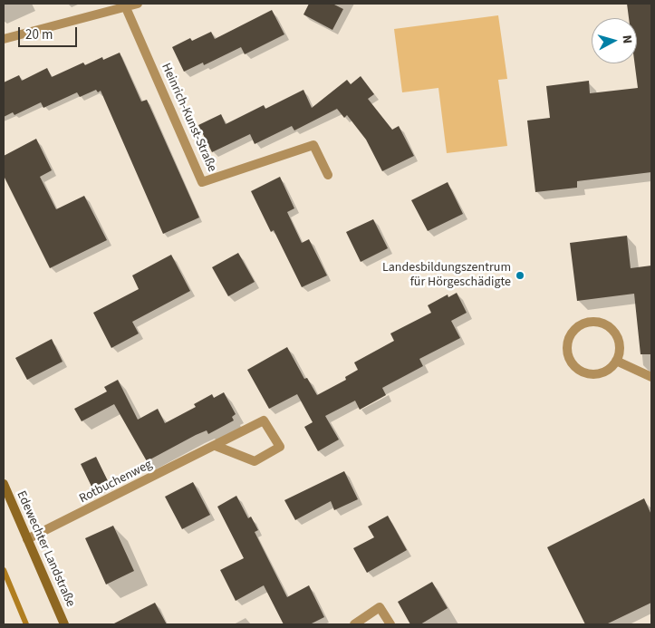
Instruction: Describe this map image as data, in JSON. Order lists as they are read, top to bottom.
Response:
{
  "streets": {
    "main road": ["Edewechter Landstraße"],
    "street": ["Heinrich-Kunst-Straße", "Rotbuchenweg"]
  },
  "crossings": [
    ["Rotbuchenweg", "Edewechter Landstraße"]
  ],
  "places": ["Landesbildungszentrum für Hörgeschädigte"],
  "scale_bar": "20 m",
  "north": "right"
}
